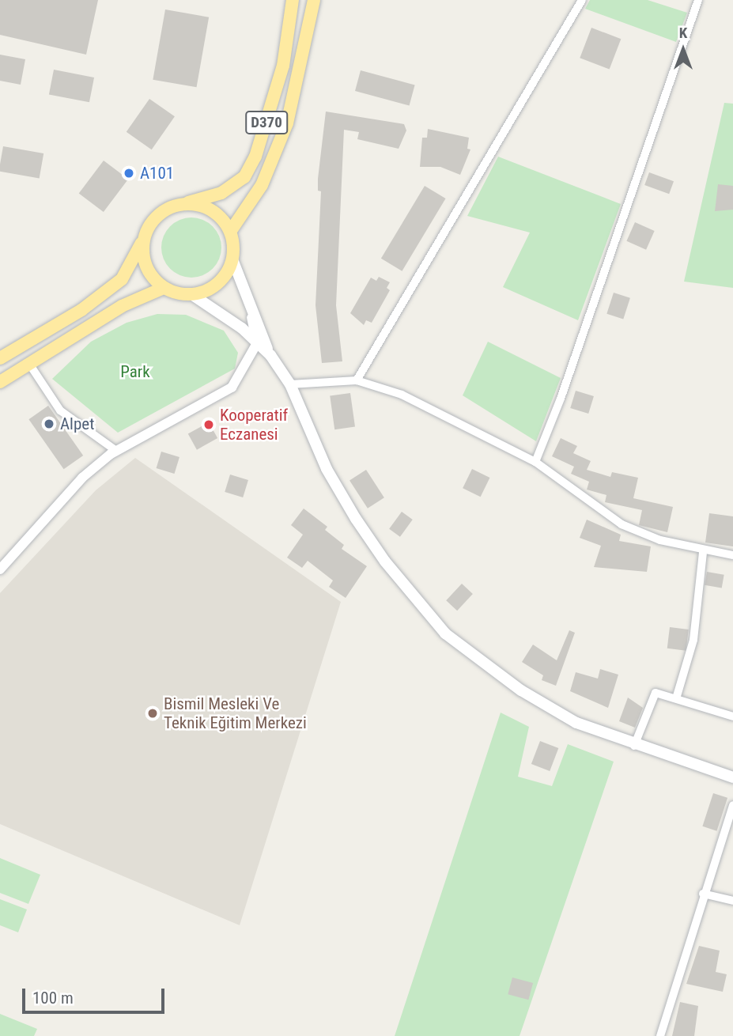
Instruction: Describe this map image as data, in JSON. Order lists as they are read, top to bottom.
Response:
{
  "streets": {
    "highway": ["D370"]
  },
  "parks": ["Park"],
  "places": [
    "A101",
    "Alpet",
    "Kooperatif Eczanesi",
    "Bismil Mesleki Ve Teknik Eğitim Merkezi"
  ],
  "scale_bar": "100 m",
  "north": "top"
}
